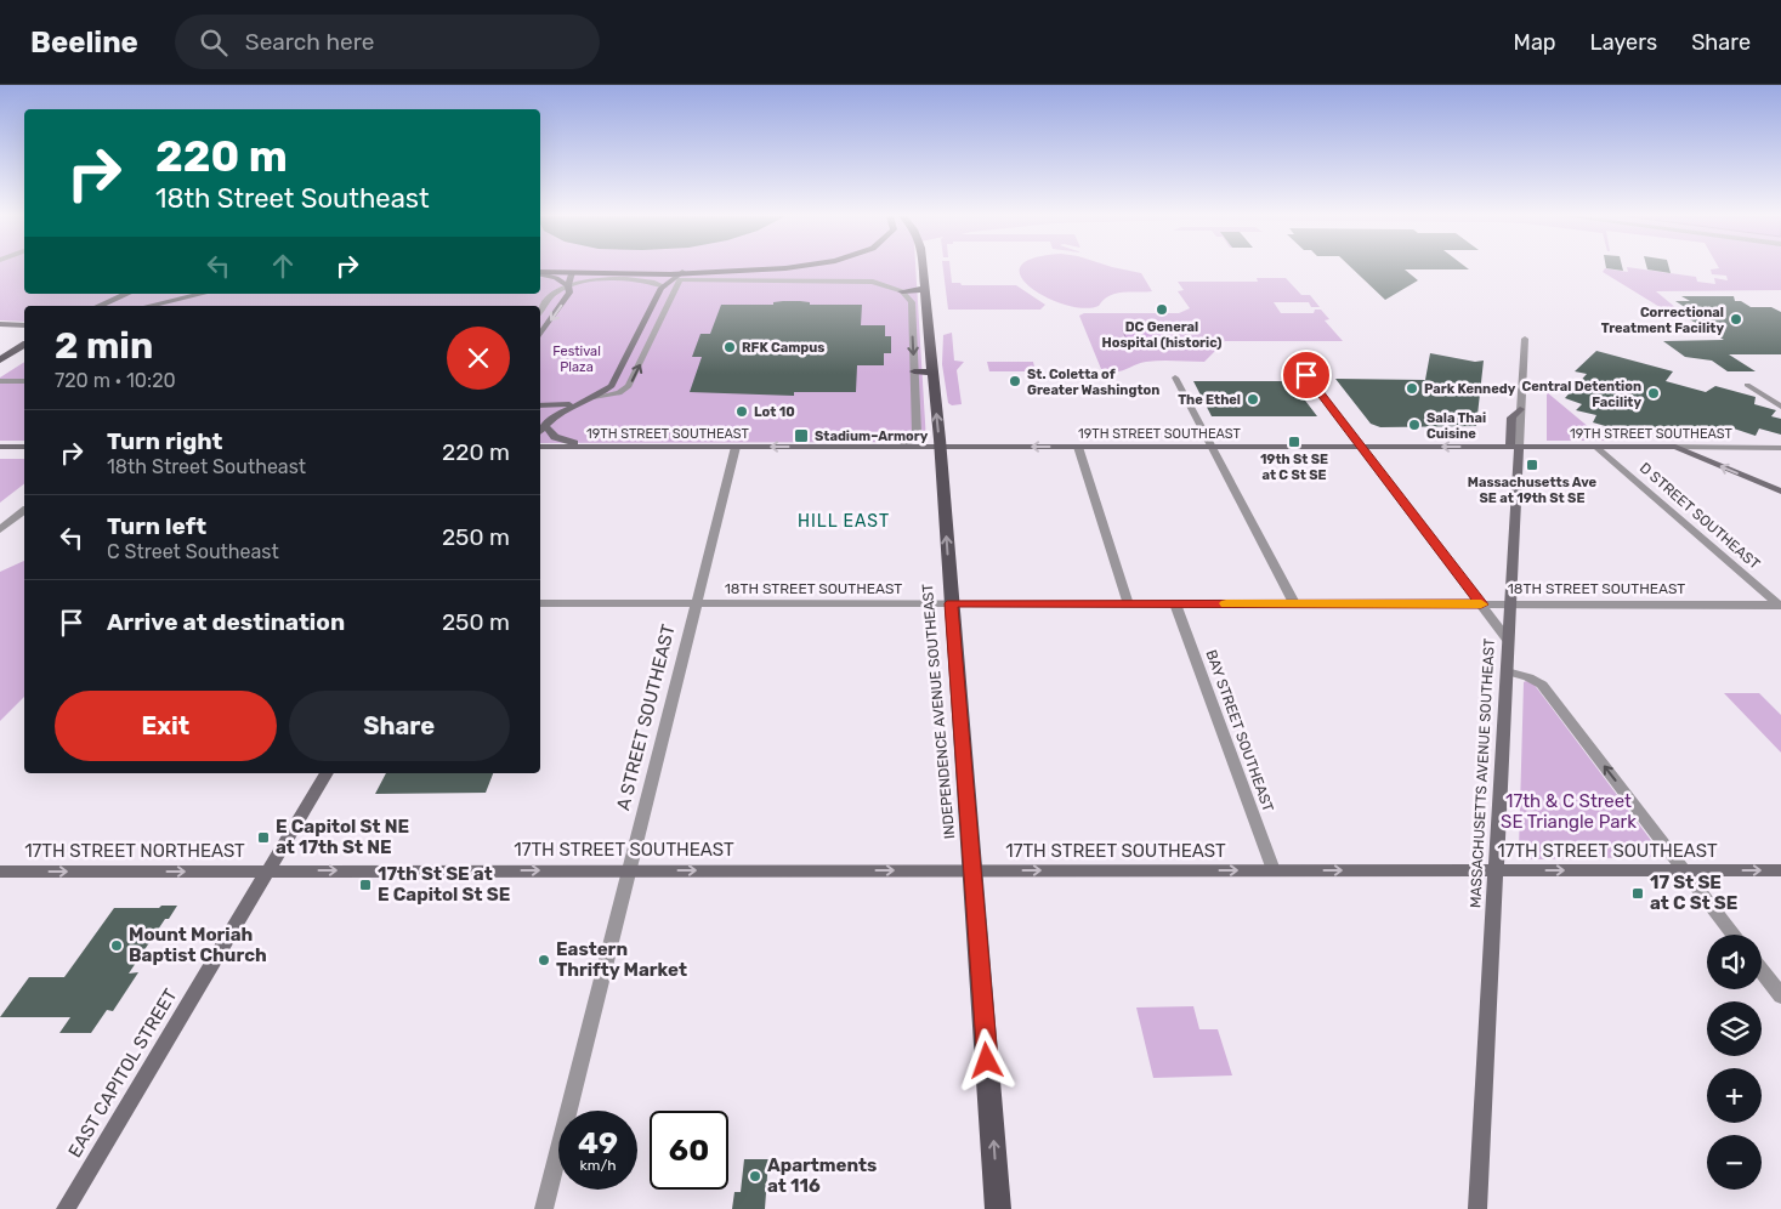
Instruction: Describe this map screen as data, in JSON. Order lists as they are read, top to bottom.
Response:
{
  "streets": {
    "main road": [
      "19TH STREET SOUTHEAST",
      "INDEPENDENCE AVENUE SOUTHEAST",
      "MASSACHUSETTS AVENUE SOUTHEAST",
      "17TH STREET SOUTHEAST",
      "17TH STREET NORTHEAST",
      "EAST CAPITOL STREET"
    ],
    "street": [
      "D STREET SOUTHEAST",
      "18TH STREET SOUTHEAST",
      "A STREET SOUTHEAST",
      "BAY STREET SOUTHEAST"
    ]
  },
  "crossings": [
    ["19TH STREET SOUTHEAST", "D STREET SOUTHEAST"],
    ["19TH STREET SOUTHEAST", "INDEPENDENCE AVENUE SOUTHEAST"],
    ["19TH STREET SOUTHEAST", "A STREET SOUTHEAST"],
    ["19TH STREET SOUTHEAST", "MASSACHUSETTS AVENUE SOUTHEAST"],
    ["D STREET SOUTHEAST", "18TH STREET SOUTHEAST"],
    ["18TH STREET SOUTHEAST", "INDEPENDENCE AVENUE SOUTHEAST"],
    ["18TH STREET SOUTHEAST", "A STREET SOUTHEAST"],
    ["18TH STREET SOUTHEAST", "BAY STREET SOUTHEAST"],
    ["18TH STREET SOUTHEAST", "MASSACHUSETTS AVENUE SOUTHEAST"],
    ["INDEPENDENCE AVENUE SOUTHEAST", "17TH STREET SOUTHEAST"],
    ["A STREET SOUTHEAST", "17TH STREET SOUTHEAST"],
    ["BAY STREET SOUTHEAST", "17TH STREET SOUTHEAST"],
    ["MASSACHUSETTS AVENUE SOUTHEAST", "17TH STREET SOUTHEAST"],
    ["17TH STREET SOUTHEAST", "17TH STREET NORTHEAST"],
    ["17TH STREET SOUTHEAST", "EAST CAPITOL STREET"],
    ["17TH STREET NORTHEAST", "EAST CAPITOL STREET"]
  ],
  "one_way": [
    "19TH STREET SOUTHEAST",
    "INDEPENDENCE AVENUE SOUTHEAST",
    "17TH STREET SOUTHEAST",
    "17TH STREET NORTHEAST"
  ],
  "districts": ["HILL EAST"],
  "parks": ["Festival Plaza", "17th & C Street SE Triangle Park"],
  "places": {
    "other": [
      "DC General Hospital (historic)",
      "Correctional Treatment Facility",
      "RFK Campus",
      "St. Coletta of Greater Washington",
      "Park Kennedy",
      "Central Detention Facility",
      "The Ethel",
      "Lot 10",
      "Sala Thai Cuisine",
      "Mount Moriah Baptist Church",
      "Eastern Thrifty Market",
      "Apartments at 116"
    ],
    "transit": [
      "Stadium–Armory",
      "19th St SE at C St SE",
      "Massachusetts Ave SE at 19th St SE",
      "E Capitol St NE at 17th St NE",
      "17th St SE at E Capitol St SE",
      "17 St SE at C St SE"
    ]
  },
  "page": {
    "header": "Beeline",
    "search": "Search here",
    "nav": ["Map", "Layers", "Share"],
    "turn": ["220 m", "18th Street Southeast"],
    "heading": ["2 min", "720 m · 10:20"],
    "list": [
      {
        "name": "Turn right",
        "note": "18th Street Southeast",
        "value": "220 m"
      },
      {
        "name": "Turn left",
        "note": "C Street Southeast",
        "value": "250 m"
      },
      {
        "name": "Arrive at destination",
        "value": "250 m"
      }
    ],
    "buttons": ["Exit", "Share"],
    "map_buttons": ["+", "−"],
    "speed": "49 km/h",
    "limit": "60"
  }
}
